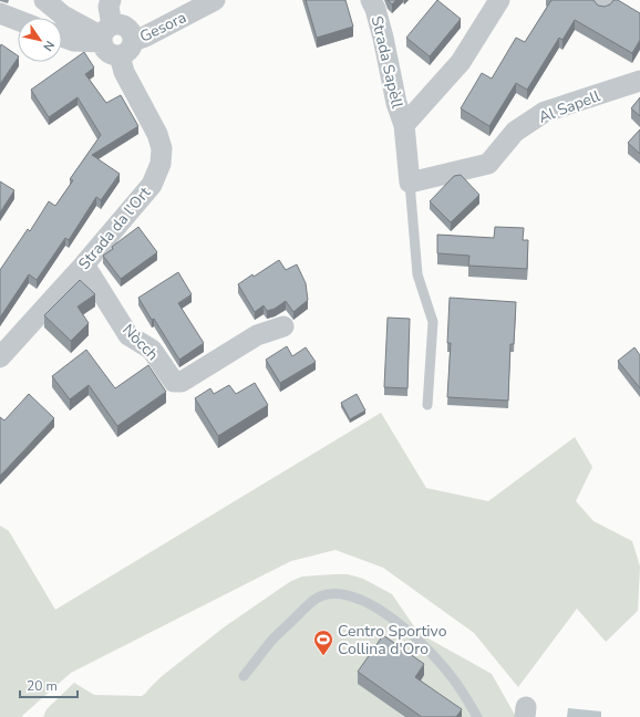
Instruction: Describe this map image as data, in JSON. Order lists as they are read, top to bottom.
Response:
{
  "streets": {
    "street": [
      "Gesora",
      "Strada Sapèll",
      "Al Sapell",
      "Strada da l'Ort",
      "Nòcch"
    ]
  },
  "crossings": [
    ["Gesora", "Strada da l'Ort"],
    ["Strada Sapèll", "Al Sapell"],
    ["Strada da l'Ort", "Nòcch"]
  ],
  "places": {
    "sports": ["Centro Sportivo Collina d'Oro"]
  },
  "scale_bar": "20 m",
  "north": "bottom right"
}
